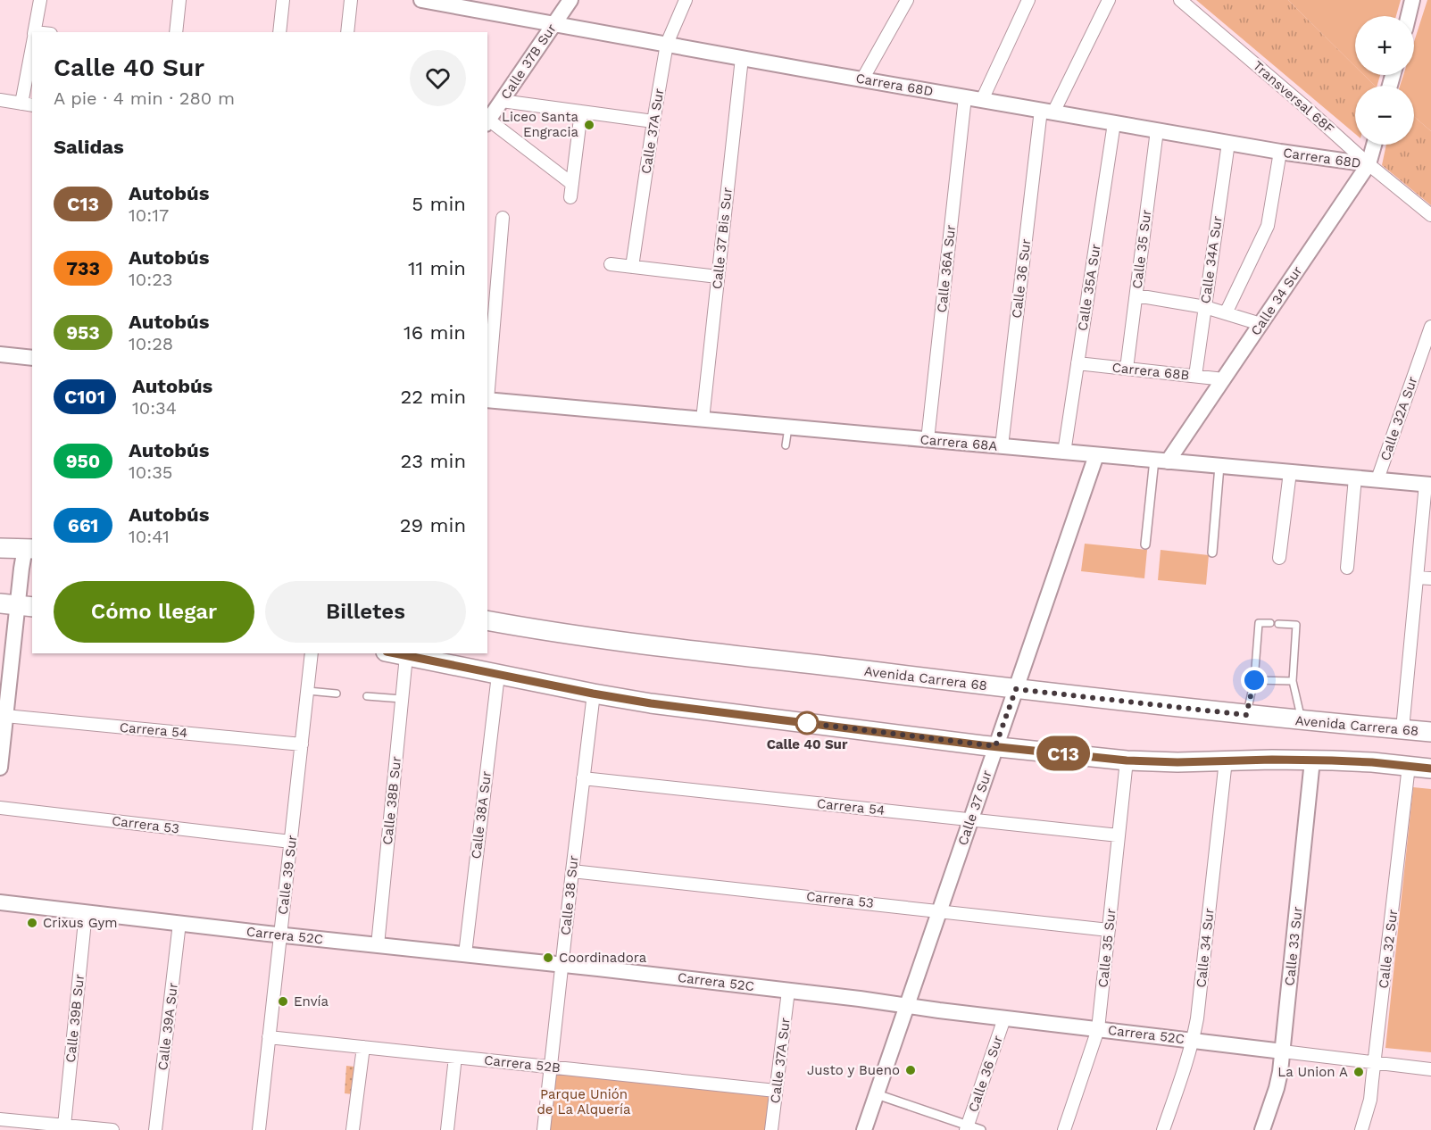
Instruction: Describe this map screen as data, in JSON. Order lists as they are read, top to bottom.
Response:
{
  "streets": {
    "main road": ["Avenida Carrera 68"],
    "street": [
      "Calle 37B Sur",
      "Carrera 68D",
      "Transversal 68F",
      "Calle 37A Sur",
      "Calle 37 Bis Sur",
      "Calle 35 Sur",
      "Calle 34A Sur",
      "Calle 36A Sur",
      "Calle 36 Sur",
      "Calle 35A Sur",
      "Calle 34 Sur",
      "Carrera 68B",
      "Calle 32A Sur",
      "Carrera 68A",
      "Carrera 54",
      "Calle 38B Sur",
      "Calle 37 Sur",
      "Calle 38A Sur",
      "Carrera 53",
      "Calle 39 Sur",
      "Calle 38 Sur",
      "Carrera 52C",
      "Calle 33 Sur",
      "Calle 32 Sur",
      "Calle 39B Sur",
      "Calle 39A Sur",
      "Carrera 52B"
    ]
  },
  "crossings": [
    ["Calle 37B Sur", "Carrera 68D"],
    ["Carrera 68D", "Transversal 68F"],
    ["Carrera 68D", "Calle 37A Sur"],
    ["Carrera 68D", "Calle 37 Bis Sur"],
    ["Carrera 68D", "Calle 35 Sur"],
    ["Carrera 68D", "Calle 34A Sur"],
    ["Carrera 68D", "Calle 36A Sur"],
    ["Carrera 68D", "Calle 36 Sur"],
    ["Carrera 68D", "Calle 35A Sur"],
    ["Carrera 68D", "Calle 34 Sur"],
    ["Transversal 68F", "Calle 34 Sur"],
    ["Calle 37A Sur", "Carrera 52C"],
    ["Calle 37A Sur", "Carrera 52B"],
    ["Calle 37 Bis Sur", "Carrera 68A"],
    ["Calle 35 Sur", "Carrera 68B"],
    ["Calle 35 Sur", "Carrera 54"],
    ["Calle 35 Sur", "Carrera 53"],
    ["Calle 35 Sur", "Carrera 52C"],
    ["Calle 34A Sur", "Carrera 68B"],
    ["Calle 36A Sur", "Carrera 68A"],
    ["Calle 36 Sur", "Carrera 68A"],
    ["Calle 36 Sur", "Carrera 52C"],
    ["Calle 35A Sur", "Carrera 68B"],
    ["Calle 35A Sur", "Carrera 68A"],
    ["Calle 34 Sur", "Carrera 68B"],
    ["Calle 34 Sur", "Carrera 68A"],
    ["Calle 34 Sur", "Carrera 52C"],
    ["Calle 32A Sur", "Carrera 68A"],
    ["Carrera 68A", "Calle 37 Sur"],
    ["Avenida Carrera 68", "Calle 37 Sur"],
    ["Carrera 54", "Calle 37 Sur"],
    ["Carrera 54", "Calle 39 Sur"],
    ["Carrera 54", "Calle 38 Sur"],
    ["Calle 38B Sur", "Carrera 52C"],
    ["Calle 37 Sur", "Carrera 53"],
    ["Calle 37 Sur", "Carrera 52C"],
    ["Calle 38A Sur", "Carrera 52C"],
    ["Carrera 53", "Calle 39 Sur"],
    ["Carrera 53", "Calle 38 Sur"],
    ["Calle 39 Sur", "Carrera 52C"],
    ["Calle 39 Sur", "Carrera 52B"],
    ["Calle 38 Sur", "Carrera 52C"],
    ["Calle 38 Sur", "Carrera 52B"],
    ["Carrera 52C", "Calle 33 Sur"],
    ["Carrera 52C", "Calle 32 Sur"],
    ["Carrera 52C", "Calle 39B Sur"],
    ["Carrera 52C", "Calle 39A Sur"]
  ],
  "parks": ["Parque Unión de La Alquería"],
  "places": [
    "Liceo Santa Engracia",
    "Calle 40 Sur",
    "Crixus Gym",
    "Coordinadora",
    "Envía",
    "Justo y Bueno",
    "La Union A"
  ],
  "lines": ["bus line C13"],
  "page": {
    "on_map": "C13",
    "map_buttons": ["+", "−"],
    "heading": [
      ["Calle 40 Sur", "A pie · 4 min · 280 m"],
      "Salidas"
    ],
    "list": [
      {
        "mark": "C13",
        "name": "Autobús",
        "note": "10:17",
        "value": "5 min"
      },
      {
        "mark": "733",
        "name": "Autobús",
        "note": "10:23",
        "value": "11 min"
      },
      {
        "mark": "953",
        "name": "Autobús",
        "note": "10:28",
        "value": "16 min"
      },
      {
        "mark": "C101",
        "name": "Autobús",
        "note": "10:34",
        "value": "22 min"
      },
      {
        "mark": "950",
        "name": "Autobús",
        "note": "10:35",
        "value": "23 min"
      },
      {
        "mark": "661",
        "name": "Autobús",
        "note": "10:41",
        "value": "29 min"
      }
    ],
    "buttons": ["Cómo llegar", "Billetes"]
  }
}
